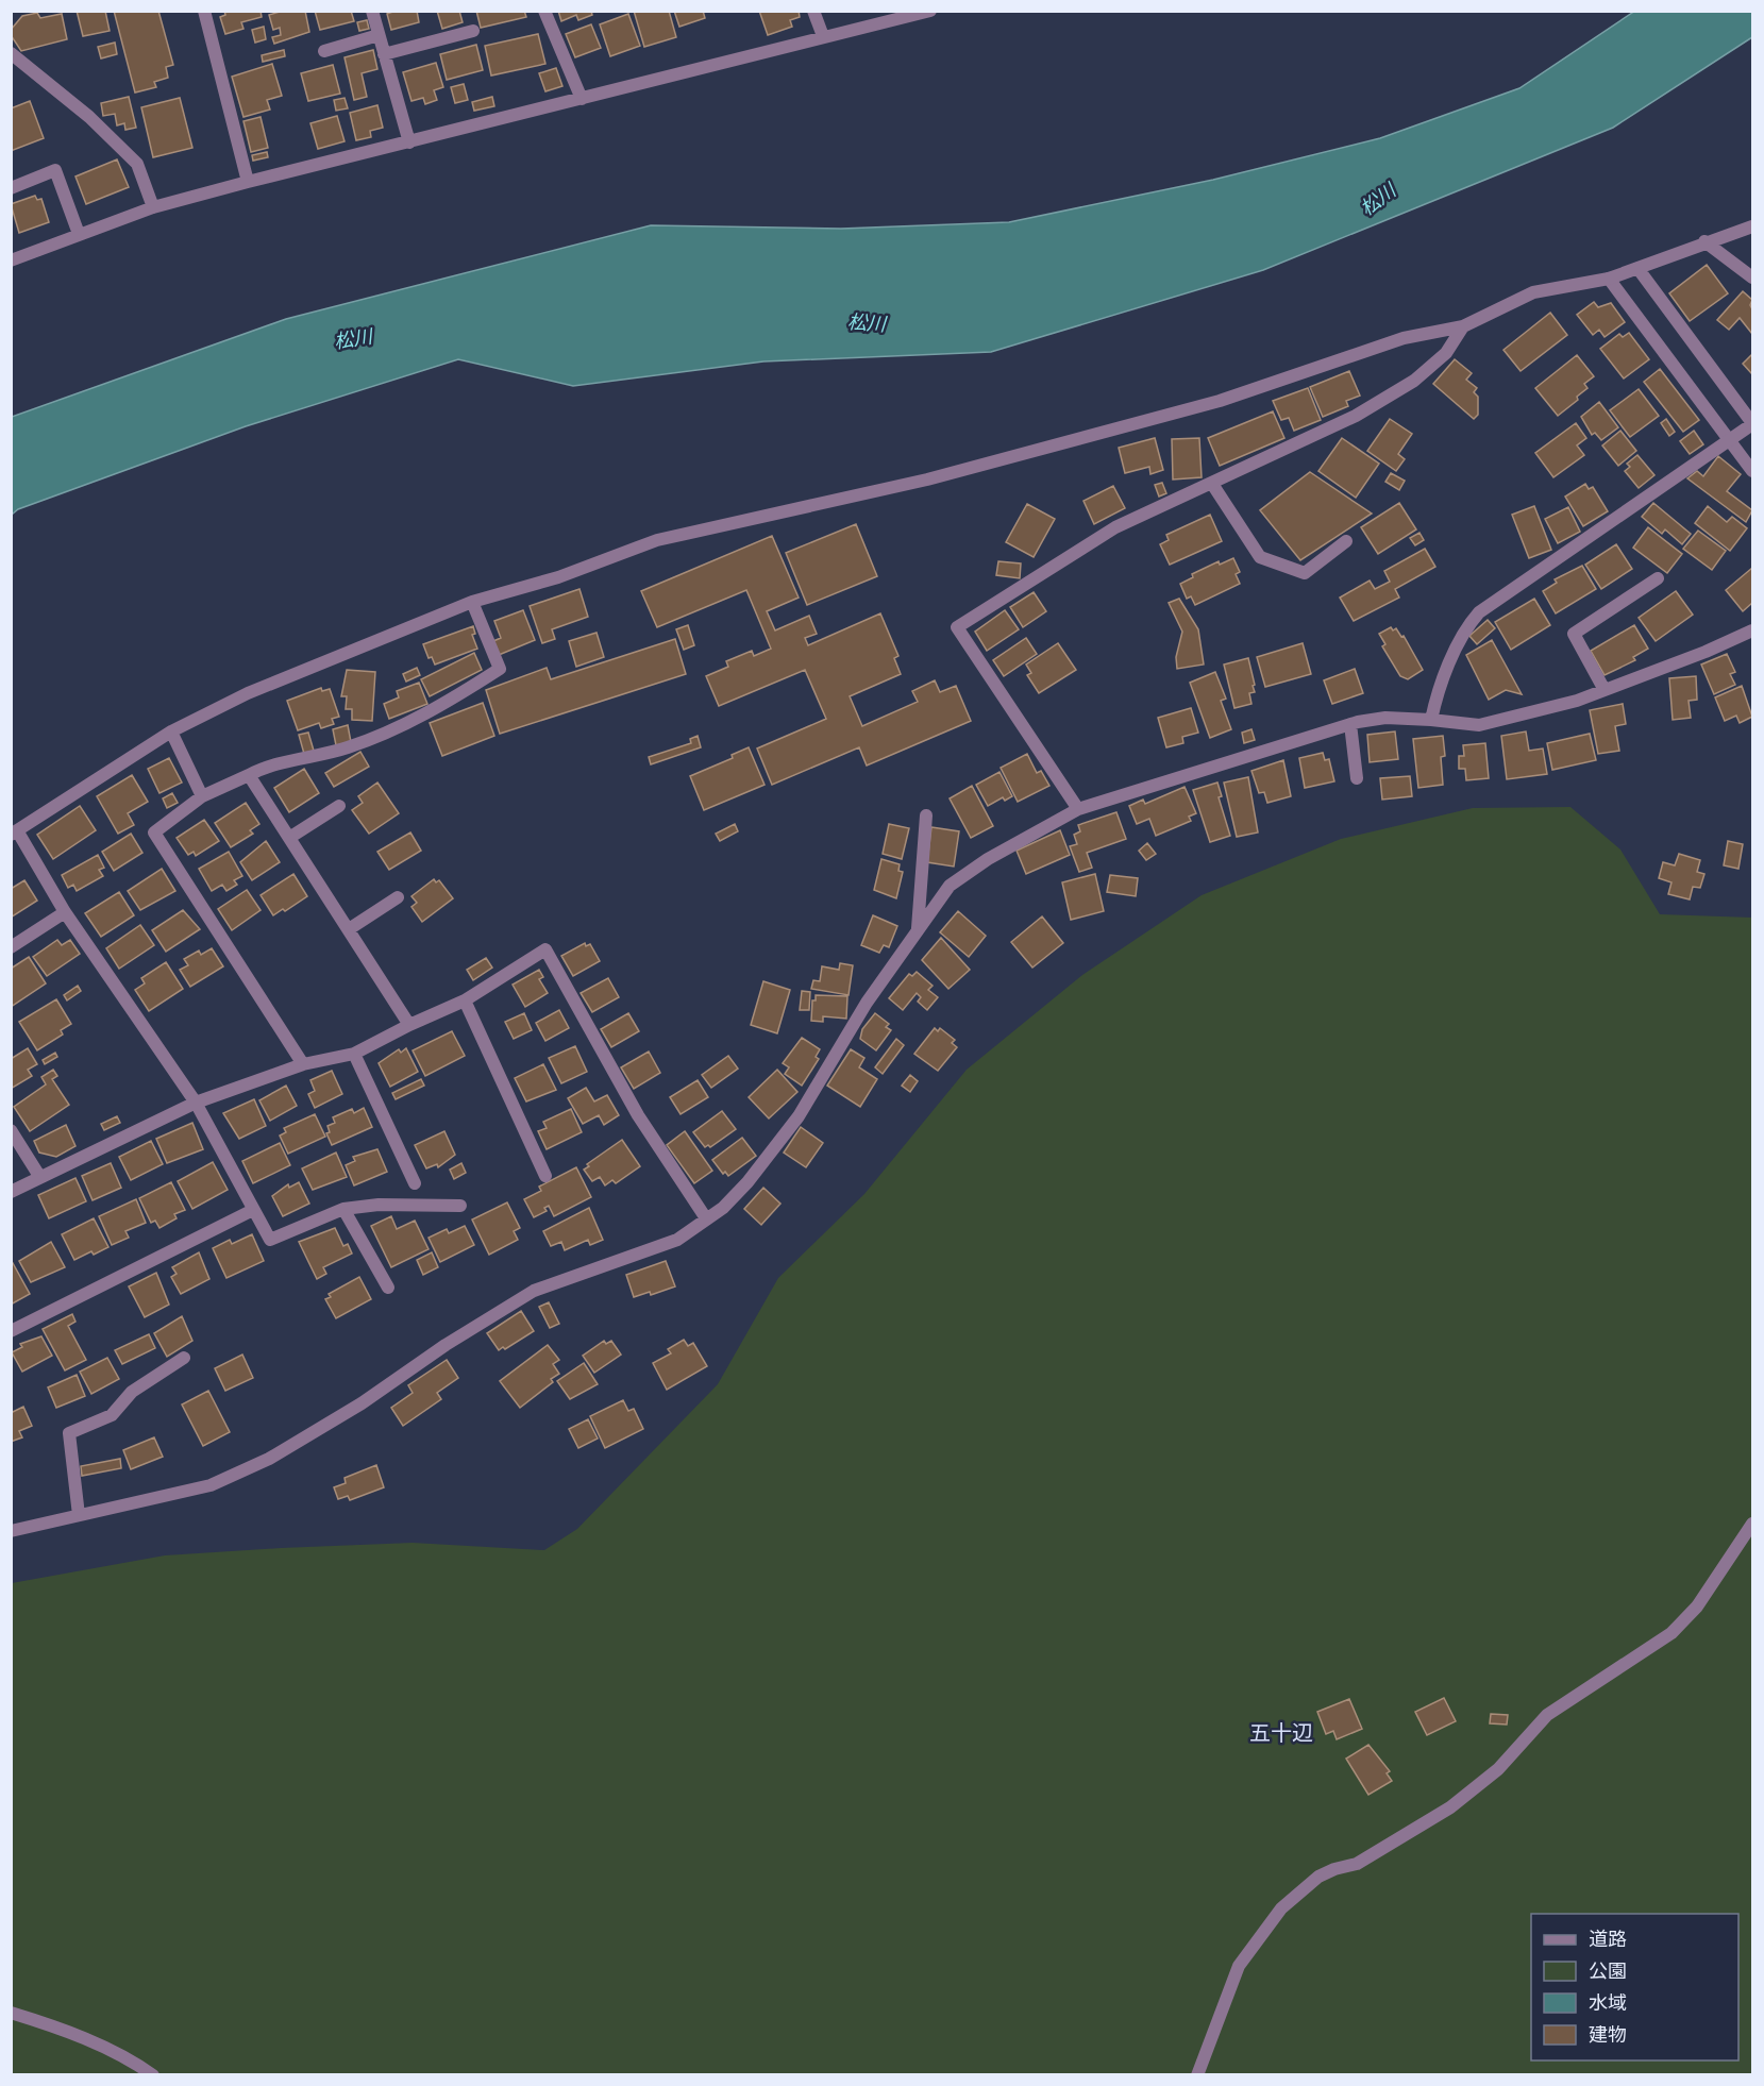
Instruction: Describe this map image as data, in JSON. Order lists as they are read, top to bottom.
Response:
{
  "districts": ["五十辺"],
  "water": ["松川"],
  "legend": [
    "道路",
    "公園",
    "水域",
    "建物"
  ]
}
